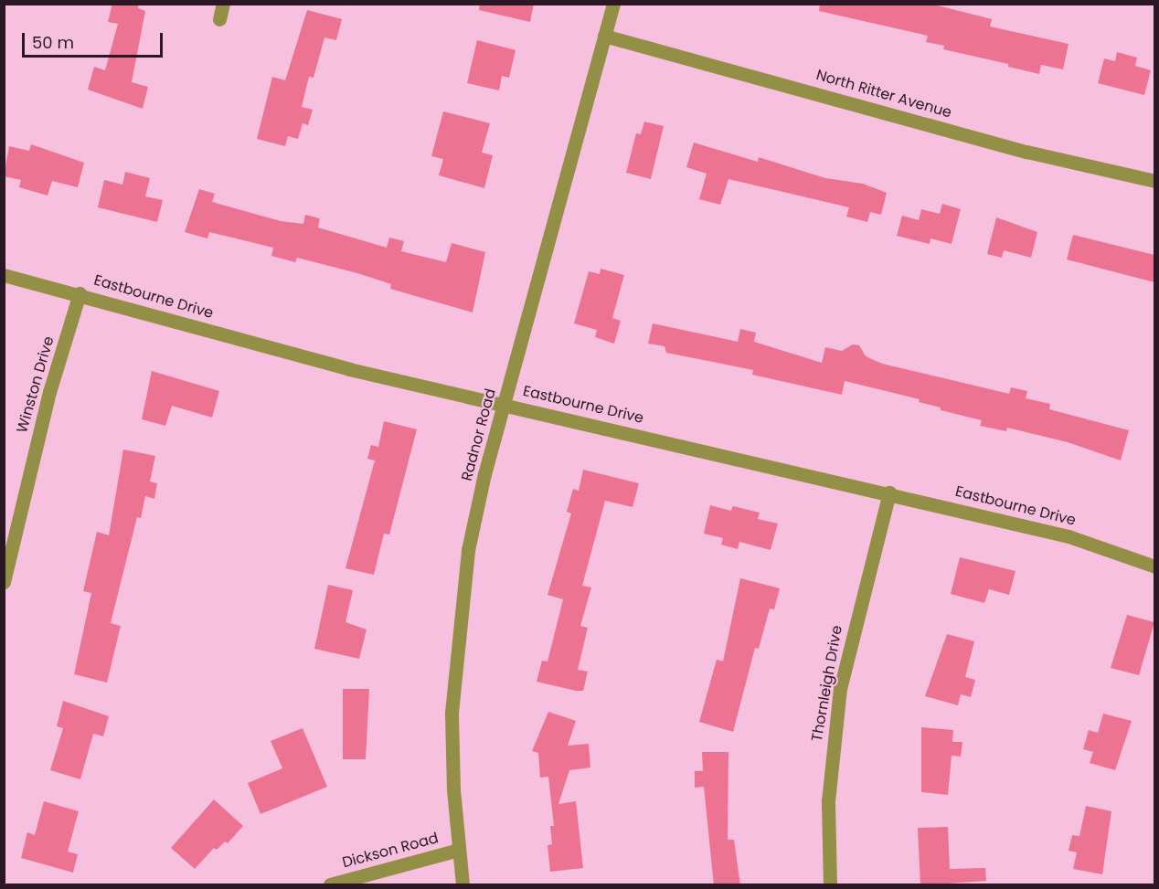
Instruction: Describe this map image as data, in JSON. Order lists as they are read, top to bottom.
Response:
{
  "streets": {
    "street": [
      "North Ritter Avenue",
      "Eastbourne Drive",
      "Winston Drive",
      "Radnor Road",
      "Thornleigh Drive",
      "Dickson Road"
    ]
  },
  "crossings": [
    ["North Ritter Avenue", "Radnor Road"],
    ["Eastbourne Drive", "Winston Drive"],
    ["Eastbourne Drive", "Radnor Road"],
    ["Eastbourne Drive", "Thornleigh Drive"],
    ["Radnor Road", "Dickson Road"]
  ],
  "scale_bar": "50 m"
}
